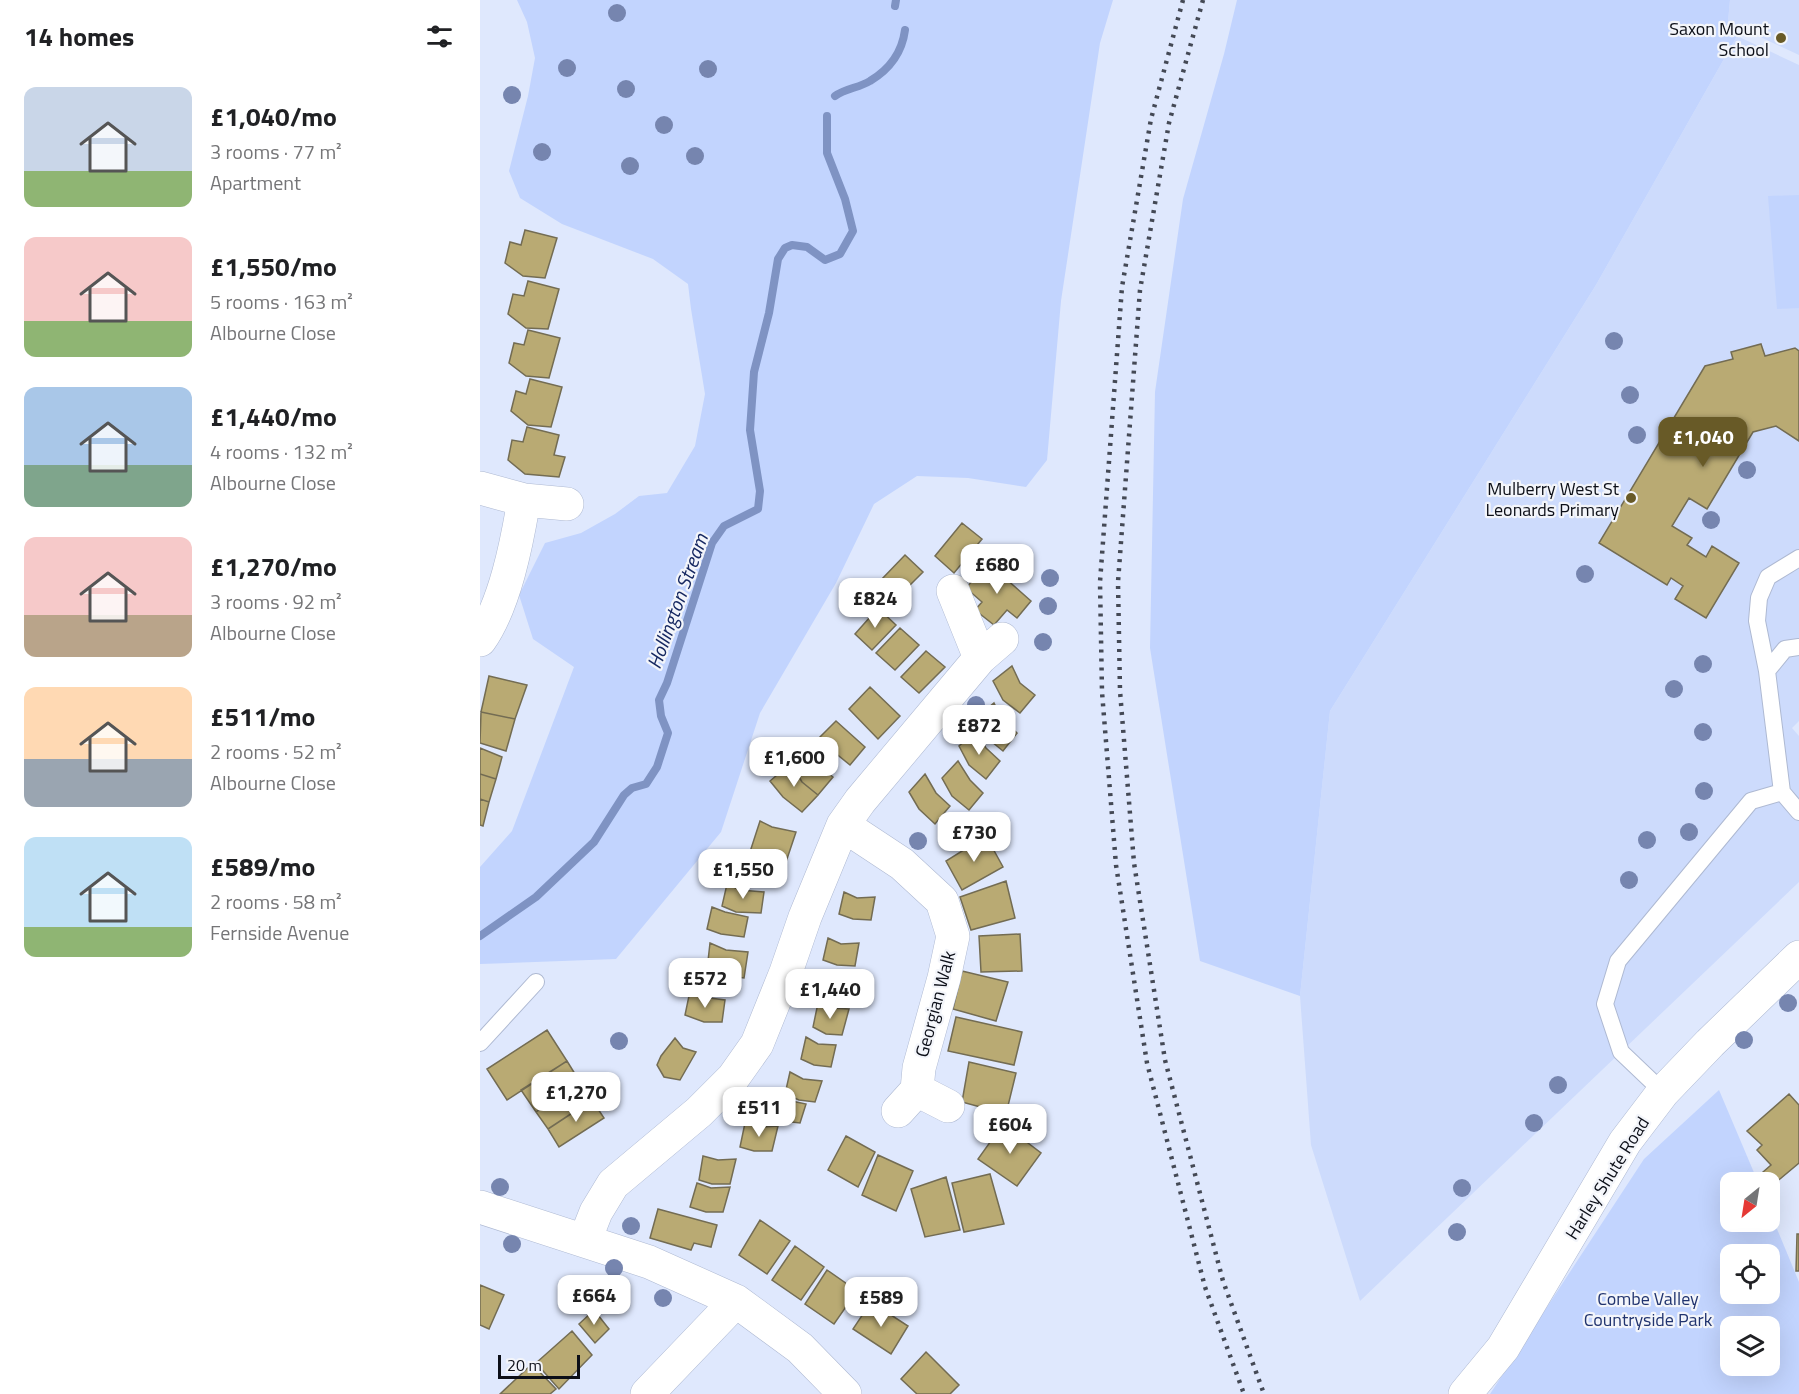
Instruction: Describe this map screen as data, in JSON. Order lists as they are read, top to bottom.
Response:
{
  "streets": {
    "street": ["Georgian Walk", "Harley Shute Road"]
  },
  "water": ["Hollington Stream"],
  "parks": ["Combe Valley Countryside Park"],
  "places": ["Saxon Mount School", "Mulberry West St Leonards Primary"],
  "scale_bar": "20 m",
  "north": "bottom left",
  "page": {
    "heading": "14 homes",
    "list": [
      {
        "name": "£1,040/mo",
        "note": "3 rooms · 77 m² · Apartment"
      },
      {
        "name": "£1,550/mo",
        "note": "5 rooms · 163 m² · Albourne Close"
      },
      {
        "name": "£1,440/mo",
        "note": "4 rooms · 132 m² · Albourne Close"
      },
      {
        "name": "£1,270/mo",
        "note": "3 rooms · 92 m² · Albourne Close"
      },
      {
        "name": "£511/mo",
        "note": "2 rooms · 52 m² · Albourne Close"
      },
      {
        "name": "£589/mo",
        "note": "2 rooms · 58 m² · Fernside Avenue"
      }
    ],
    "price": [
      "£1,040",
      "£680",
      "£824",
      "£872",
      "£1,600",
      "£730",
      "£1,550",
      "£572",
      "£1,440",
      "£1,270",
      "£511",
      "£604",
      "£664",
      "£589"
    ],
    "scale": "20 m"
  }
}
